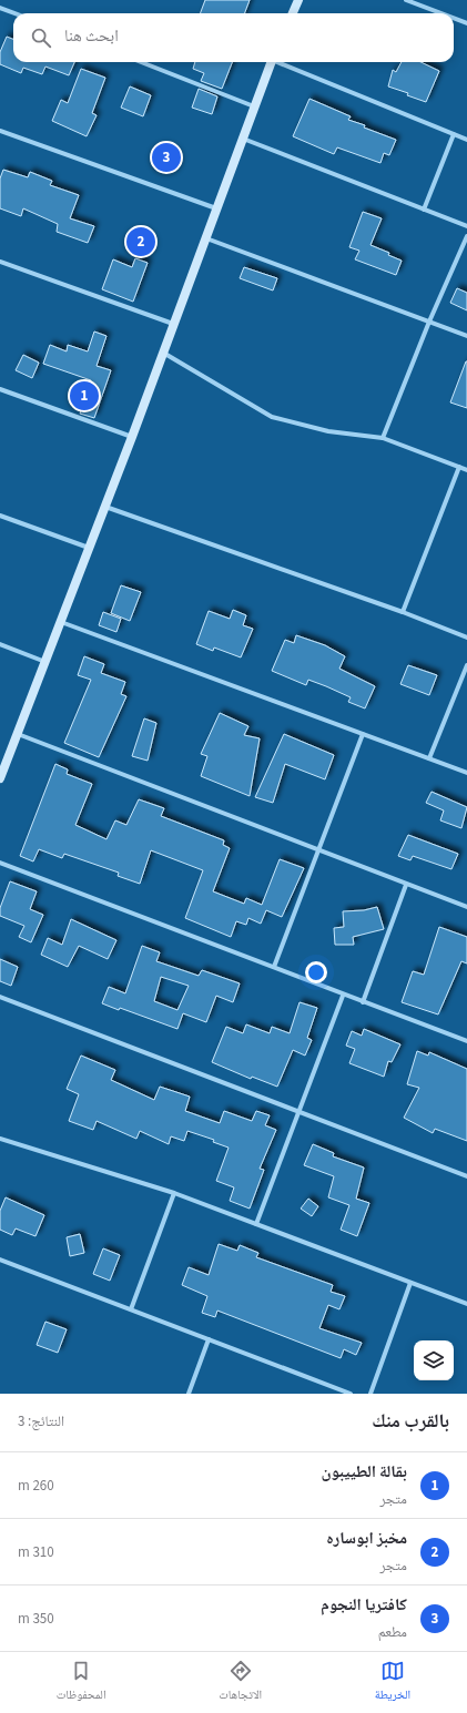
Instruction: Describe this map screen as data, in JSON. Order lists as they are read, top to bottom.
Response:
{
  "page": {
    "search": "ابحث هنا",
    "pins": ["3", "2", "1"],
    "heading": ["بالقرب منك", "النتائج: 3"],
    "list": [
      {
        "mark": "1",
        "name": "بقالة الطييبون",
        "note": "متجر",
        "value": "260 m"
      },
      {
        "mark": "2",
        "name": "مخبز ابوساره",
        "note": "متجر",
        "value": "310 m"
      },
      {
        "mark": "3",
        "name": "كافتريا النجوم",
        "note": "مطعم",
        "value": "350 m"
      }
    ],
    "nav": ["الخريطة", "الاتجاهات", "المحفوظات"]
  }
}
